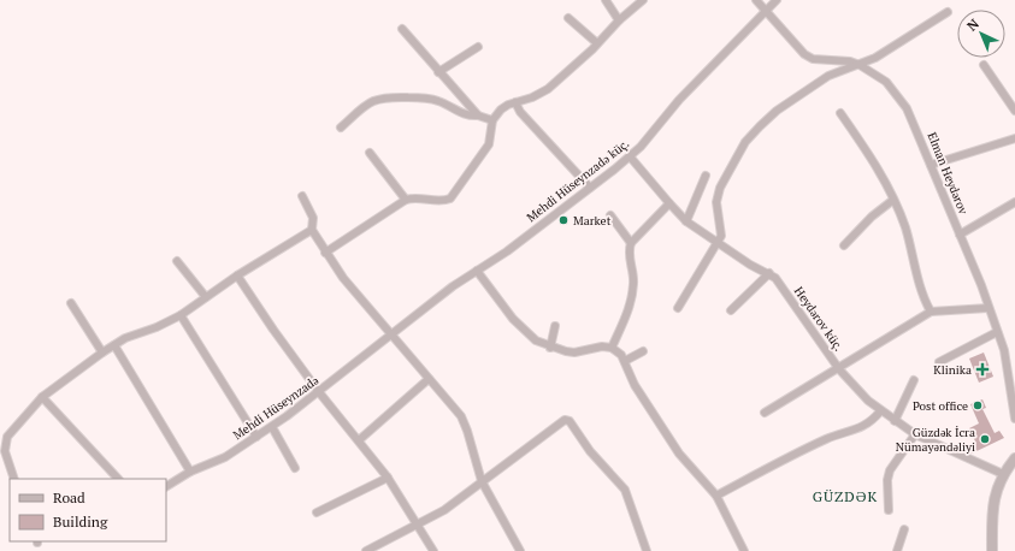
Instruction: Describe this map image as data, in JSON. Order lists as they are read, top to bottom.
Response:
{
  "streets": {
    "street": [
      "Elman Heydərov",
      "Mehdi Hüseynzadə küç.",
      "Heydərov küç.",
      "Mehdi Hüseynzadə"
    ]
  },
  "crossings": [
    ["Elman Heydərov", "Mehdi Hüseynzadə küç."],
    ["Mehdi Hüseynzadə küç.", "Heydərov küç."],
    ["Mehdi Hüseynzadə küç.", "Mehdi Hüseynzadə"]
  ],
  "districts": ["GÜZDƏK"],
  "places": {
    "other": ["Market", "Post office", "Güzdək İcra Nümayəndəliyi"],
    "health": ["Klinika"]
  },
  "legend": ["Road", "Building"],
  "north": "top left"
}
